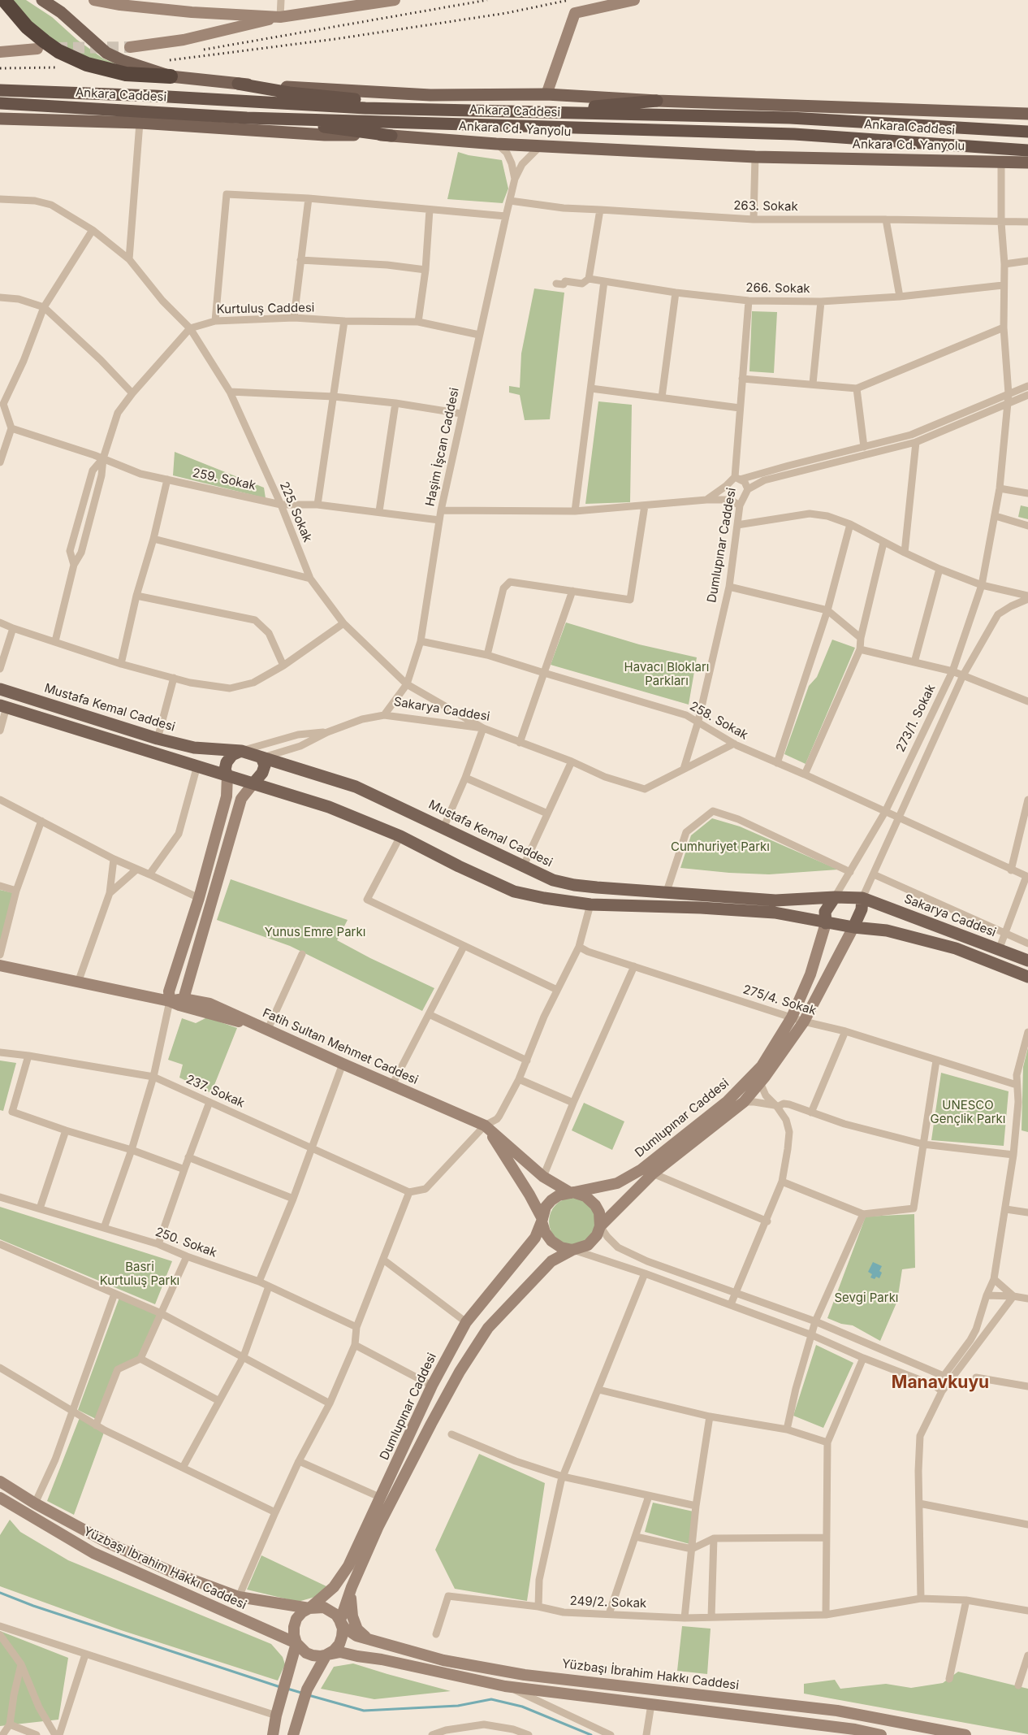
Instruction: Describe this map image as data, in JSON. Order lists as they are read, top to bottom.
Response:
{
  "streets": {
    "highway": ["Ankara Caddesi"],
    "main road": [
      "Ankara Cd. Yanyolu",
      "Dumlupınar Caddesi",
      "Mustafa Kemal Caddesi",
      "Sakarya Caddesi",
      "Fatih Sultan Mehmet Caddesi",
      "Yüzbaşı İbrahim Hakkı Caddesi"
    ],
    "street": [
      "263. Sokak",
      "266. Sokak",
      "Kurtuluş Caddesi",
      "Haşim İşcan Caddesi",
      "259. Sokak",
      "225. Sokak",
      "273/1. Sokak",
      "258. Sokak",
      "275/4. Sokak",
      "237. Sokak",
      "250. Sokak",
      "249/2. Sokak"
    ]
  },
  "crossings": [
    ["Ankara Cd. Yanyolu", "273/1. Sokak"],
    ["263. Sokak", "Haşim İşcan Caddesi"],
    ["263. Sokak", "273/1. Sokak"],
    ["266. Sokak", "Dumlupınar Caddesi"],
    ["266. Sokak", "273/1. Sokak"],
    ["Kurtuluş Caddesi", "Haşim İşcan Caddesi"],
    ["Kurtuluş Caddesi", "225. Sokak"],
    ["Haşim İşcan Caddesi", "259. Sokak"],
    ["Haşim İşcan Caddesi", "225. Sokak"],
    ["Haşim İşcan Caddesi", "Sakarya Caddesi"],
    ["Haşim İşcan Caddesi", "258. Sokak"],
    ["259. Sokak", "225. Sokak"],
    ["225. Sokak", "Sakarya Caddesi"],
    ["Dumlupınar Caddesi", "Sakarya Caddesi"],
    ["Dumlupınar Caddesi", "258. Sokak"],
    ["Dumlupınar Caddesi", "275/4. Sokak"],
    ["Dumlupınar Caddesi", "Fatih Sultan Mehmet Caddesi"],
    ["Dumlupınar Caddesi", "Yüzbaşı İbrahim Hakkı Caddesi"],
    ["Mustafa Kemal Caddesi", "Sakarya Caddesi"],
    ["Mustafa Kemal Caddesi", "273/1. Sokak"],
    ["Sakarya Caddesi", "273/1. Sokak"],
    ["273/1. Sokak", "258. Sokak"]
  ],
  "districts": ["Manavkuyu"],
  "parks": [
    "Havacı Blokları Parkları",
    "Cumhuriyet Parkı",
    "Yunus Emre Parkı",
    "UNESCO Gençlik Parkı",
    "Basri Kurtuluş Parkı",
    "Sevgi Parkı"
  ]
}
